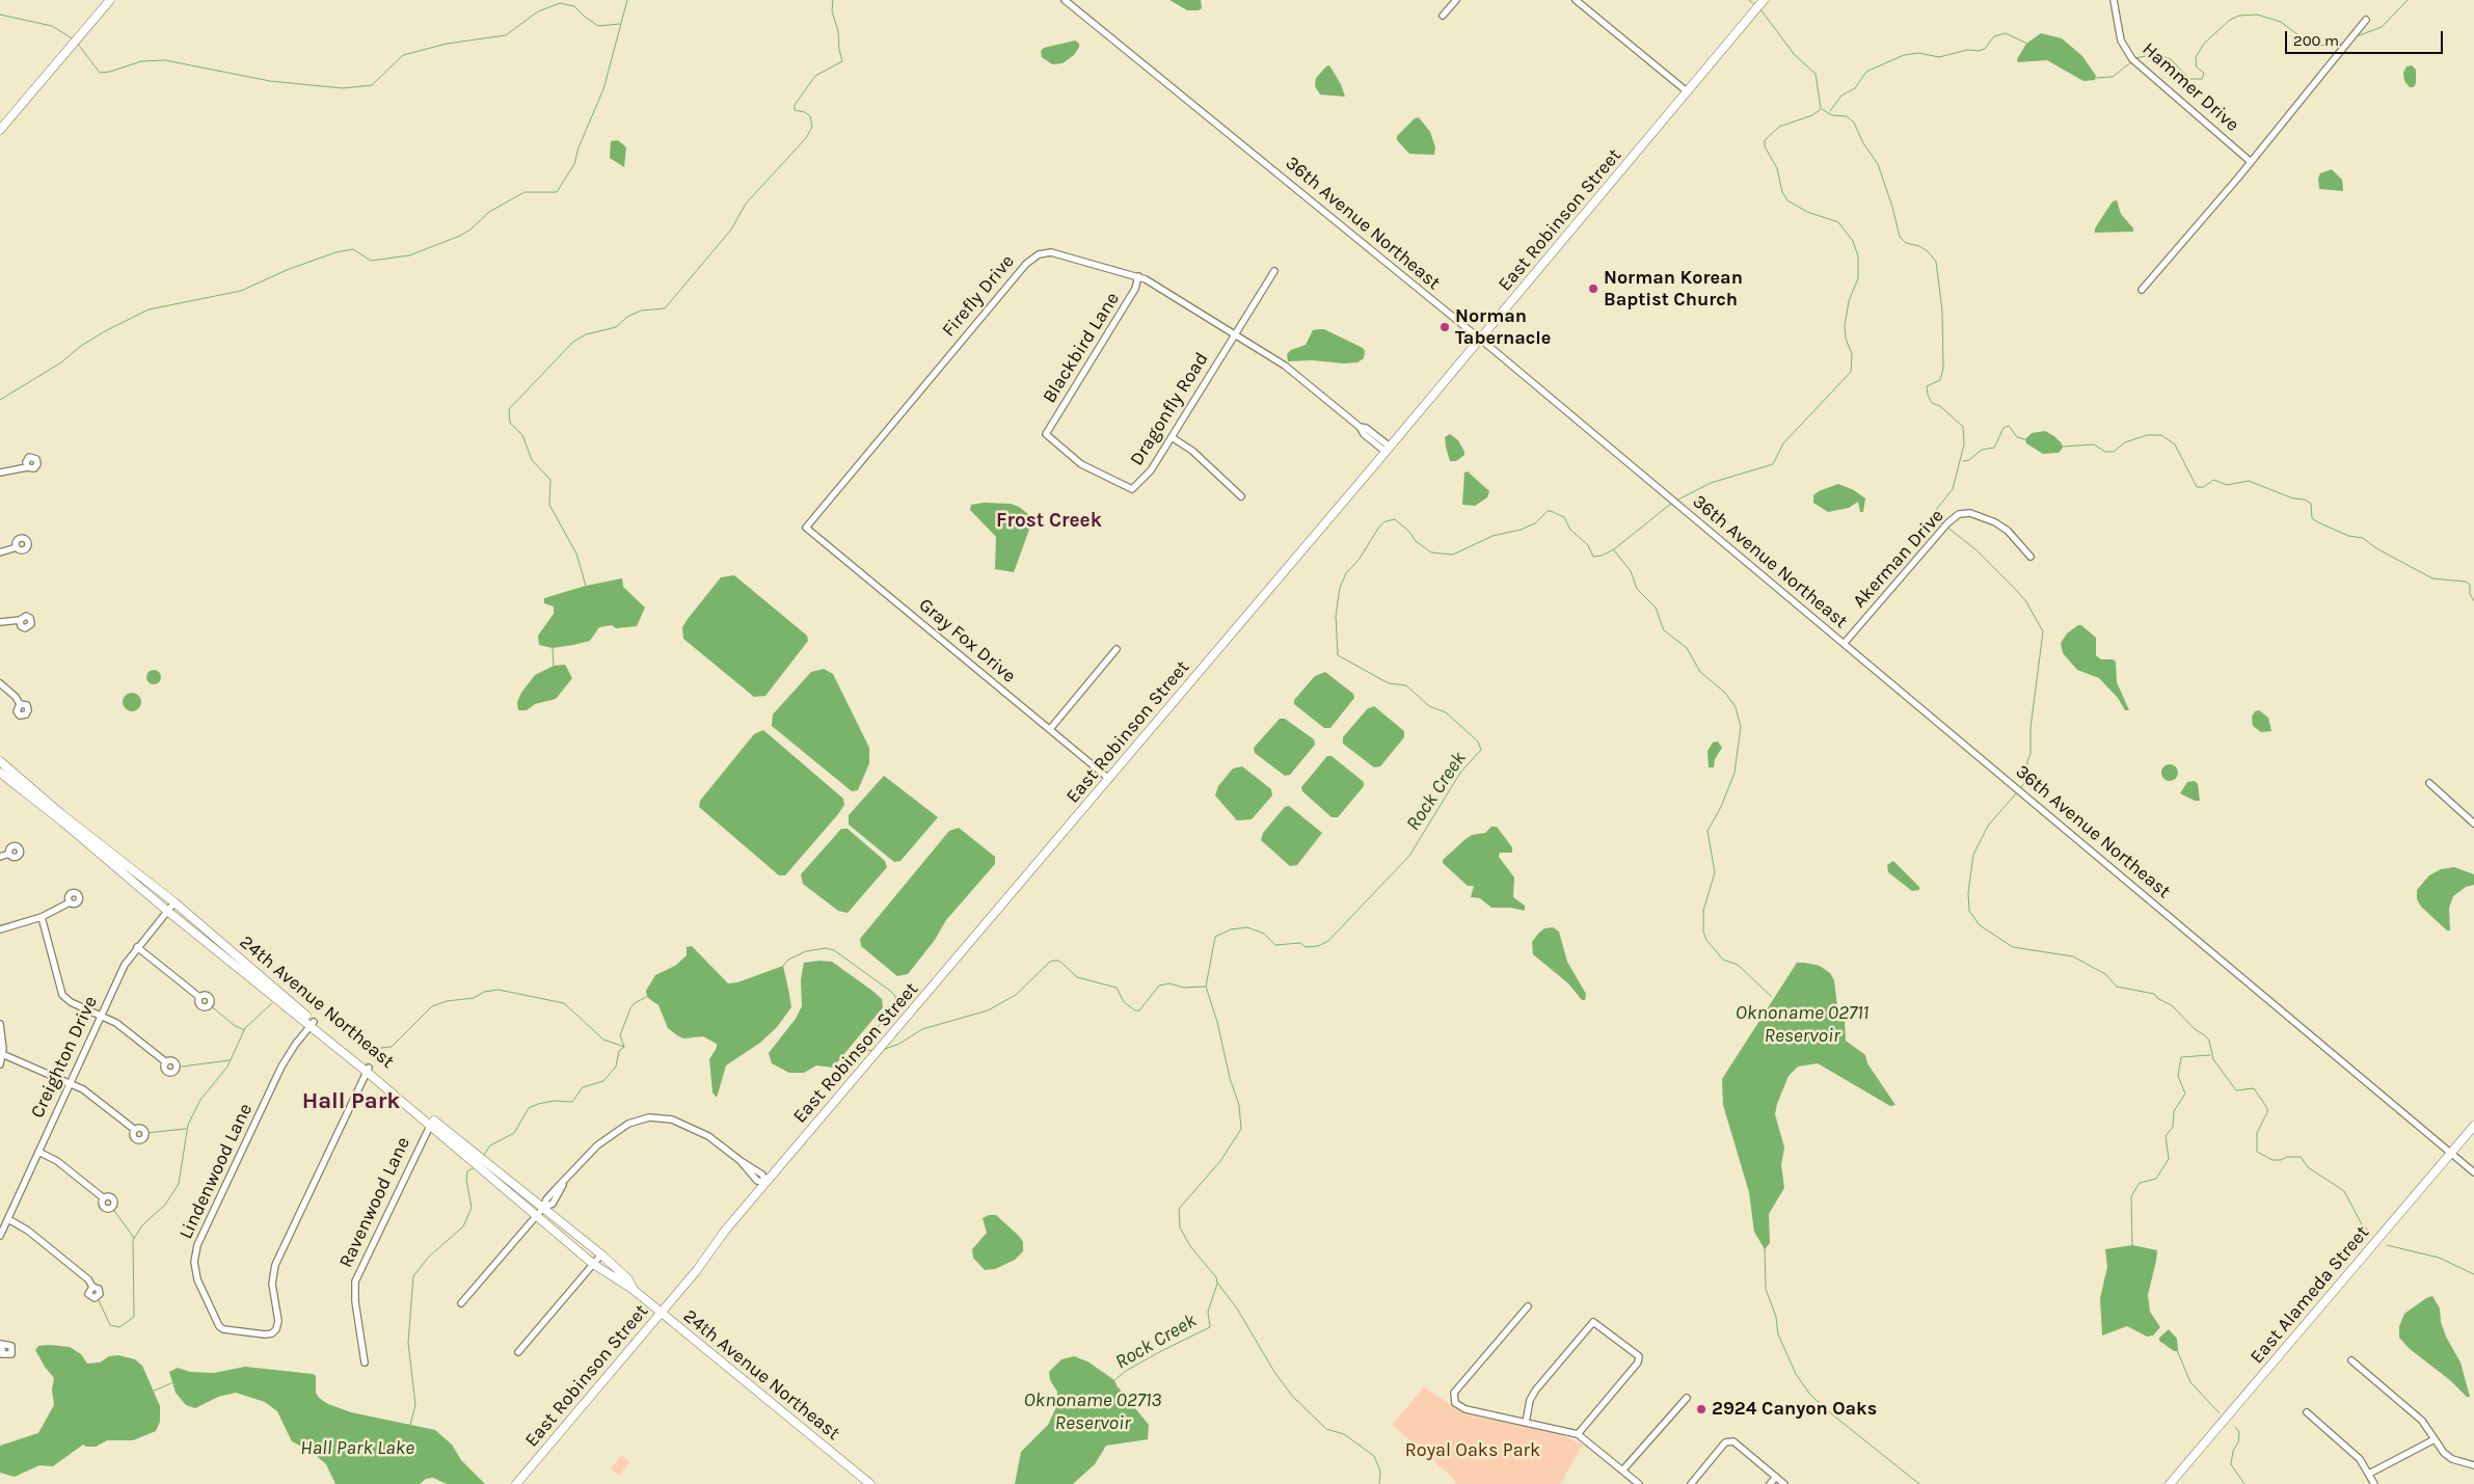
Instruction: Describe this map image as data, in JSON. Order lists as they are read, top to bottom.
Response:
{
  "streets": {
    "street": [
      "Hammer Drive",
      "East Robinson Street",
      "36th Avenue Northeast",
      "Firefly Drive",
      "Blackbird Lane",
      "Dragonfly Road",
      "Akerman Drive",
      "Gray Fox Drive",
      "24th Avenue Northeast",
      "Creighton Drive",
      "Lindenwood Lane",
      "Ravenwood Lane",
      "East Alameda Street"
    ]
  },
  "crossings": [
    ["East Robinson Street", "36th Avenue Northeast"],
    ["East Robinson Street", "Firefly Drive"],
    ["East Robinson Street", "Gray Fox Drive"],
    ["East Robinson Street", "24th Avenue Northeast"],
    ["36th Avenue Northeast", "Akerman Drive"],
    ["36th Avenue Northeast", "East Alameda Street"],
    ["Firefly Drive", "Blackbird Lane"],
    ["Firefly Drive", "Dragonfly Road"],
    ["Firefly Drive", "Gray Fox Drive"],
    ["Blackbird Lane", "Dragonfly Road"],
    ["24th Avenue Northeast", "Creighton Drive"],
    ["24th Avenue Northeast", "Lindenwood Lane"],
    ["24th Avenue Northeast", "Ravenwood Lane"]
  ],
  "districts": ["Frost Creek", "Hall Park"],
  "water": [
    "Rock Creek",
    "Oknoname 02711 Reservoir",
    "Oknoname 02713 Reservoir",
    "Hall Park Lake"
  ],
  "parks": ["Royal Oaks Park"],
  "places": ["Norman Korean Baptist Church", "Norman Tabernacle", "2924 Canyon Oaks"],
  "scale_bar": "200 m"
}
